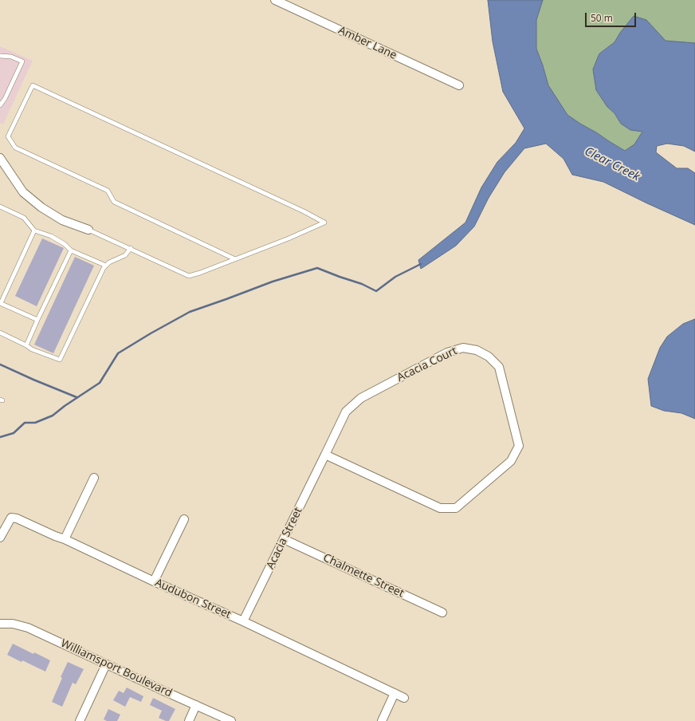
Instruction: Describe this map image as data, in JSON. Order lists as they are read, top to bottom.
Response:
{
  "streets": {
    "street": [
      "Amber Lane",
      "Acacia Court",
      "Acacia Street",
      "Chalmette Street",
      "Audubon Street",
      "Williamsport Boulevard"
    ]
  },
  "crossings": [
    ["Acacia Court", "Acacia Street"],
    ["Acacia Street", "Chalmette Street"],
    ["Acacia Street", "Audubon Street"]
  ],
  "water": ["Clear Creek"],
  "scale_bar": "50 m"
}
